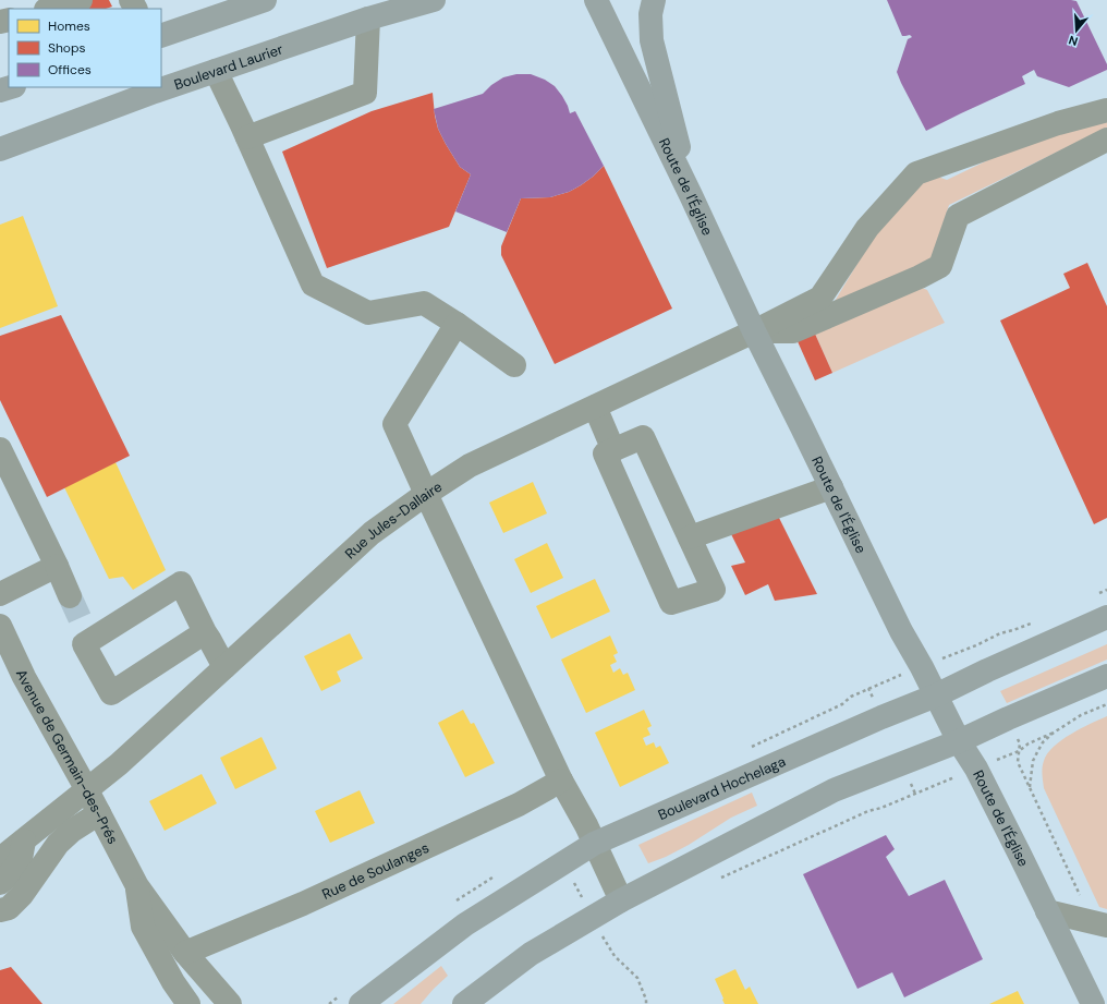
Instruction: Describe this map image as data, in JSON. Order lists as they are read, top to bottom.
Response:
{
  "streets": {
    "main road": ["Boulevard Laurier", "Route de l'Église", "Boulevard Hochelaga"],
    "street": ["Rue Jules-Dallaire", "Avenue de Germain-des-Prés", "Rue de Soulanges"]
  },
  "crossings": [
    ["Route de l'Église", "Rue Jules-Dallaire"],
    ["Route de l'Église", "Boulevard Hochelaga"],
    ["Rue Jules-Dallaire", "Avenue de Germain-des-Prés"],
    ["Avenue de Germain-des-Prés", "Rue de Soulanges"]
  ],
  "legend": ["Homes", "Shops", "Offices"],
  "north": "bottom"
}
